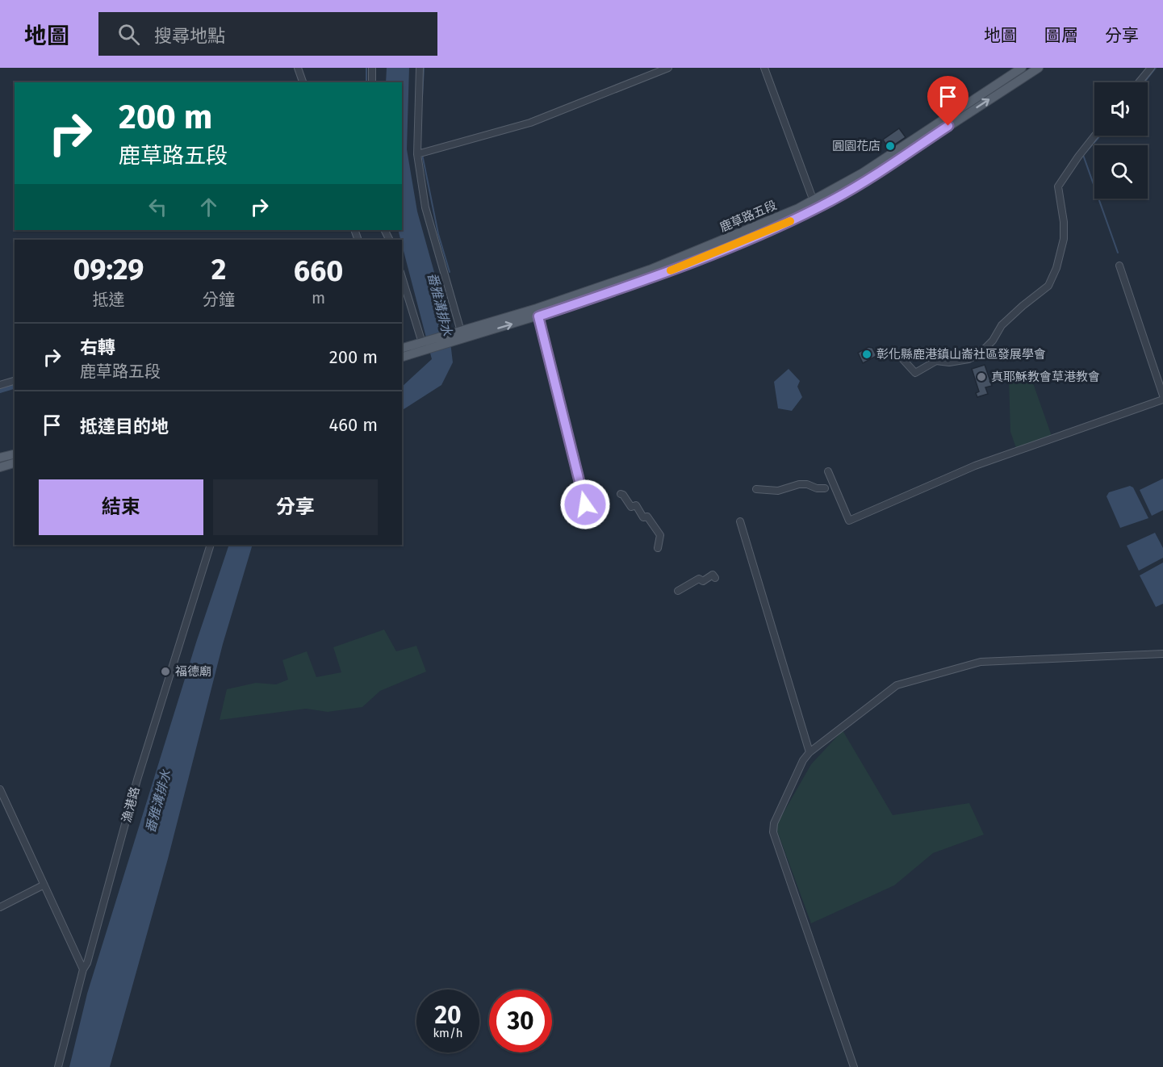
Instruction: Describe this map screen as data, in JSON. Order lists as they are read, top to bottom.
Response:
{
  "streets": {
    "main road": ["鹿草路五段"],
    "street": ["漁港路"]
  },
  "water": ["番雅溝排水"],
  "places": [
    "圓園花店",
    "彰化縣鹿港鎮山崙社區發展學會",
    "真耶穌教會草港教會",
    "福德廟"
  ],
  "page": {
    "header": "地圖",
    "search": "搜尋地點",
    "nav": ["地圖", "圖層", "分享"],
    "turn": ["200 m", "鹿草路五段"],
    "eta": [
      "09:29",
      "抵達",
      "2",
      "分鐘",
      "660",
      "m"
    ],
    "list": [
      {
        "name": "右轉",
        "note": "鹿草路五段",
        "value": "200 m"
      },
      {
        "name": "抵達目的地",
        "value": "460 m"
      }
    ],
    "buttons": ["結束", "分享"],
    "speed": "20 km/h",
    "limit": "30"
  }
}
